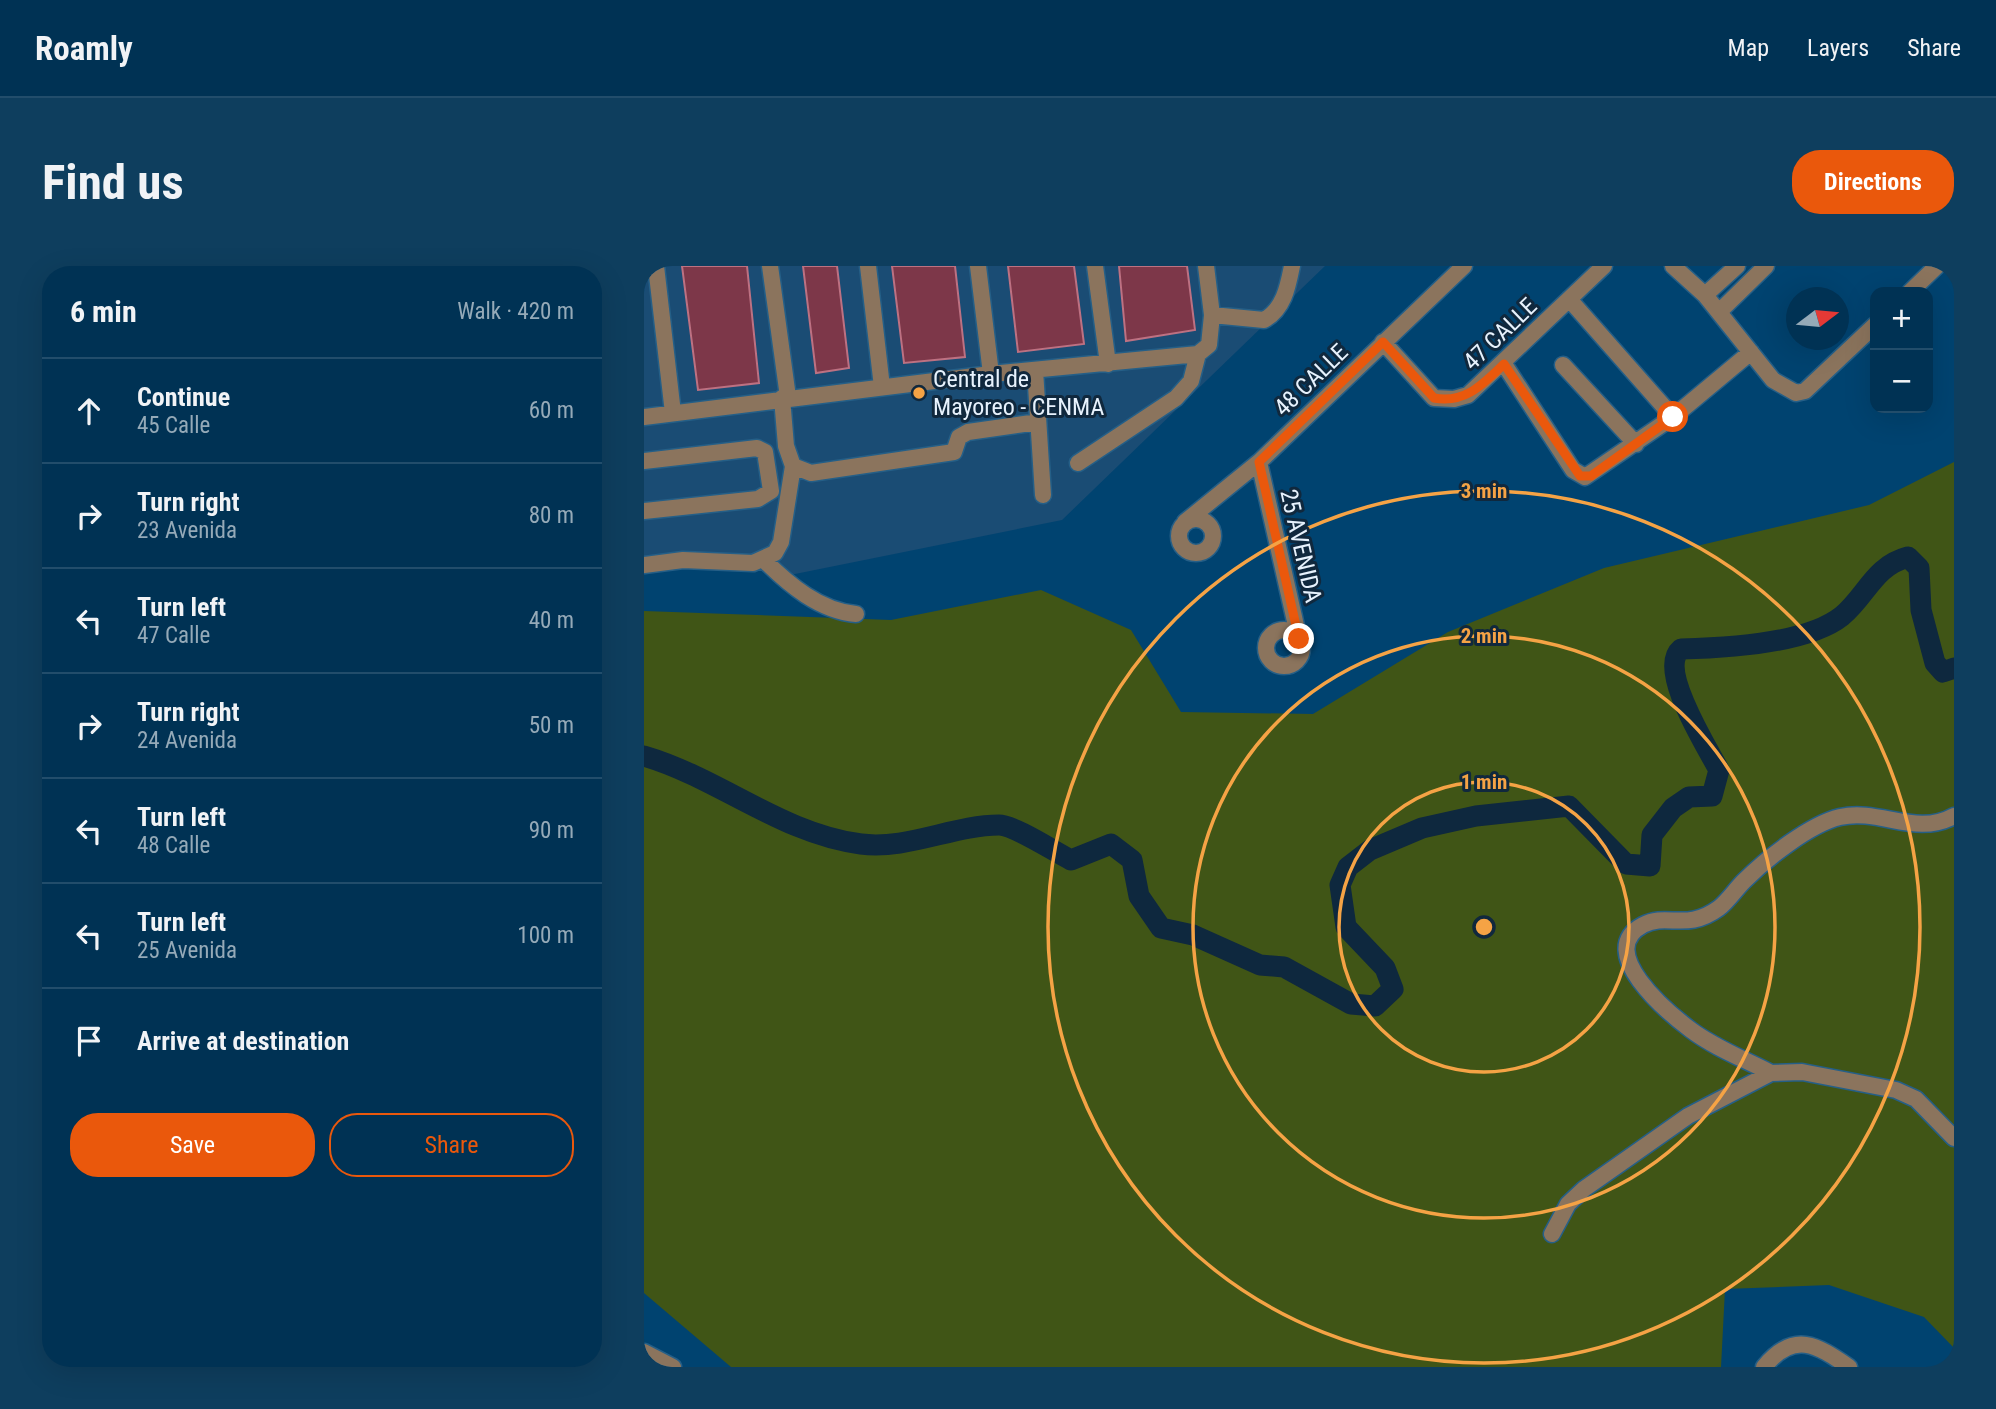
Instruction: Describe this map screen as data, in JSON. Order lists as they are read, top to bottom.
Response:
{
  "streets": {
    "street": ["47 CALLE", "48 CALLE", "25 AVENIDA"]
  },
  "crossings": [
    ["47 CALLE", "48 CALLE"],
    ["48 CALLE", "25 AVENIDA"]
  ],
  "places": ["Central de Mayoreo - CENMA"],
  "north": "right",
  "page": {
    "header": "Roamly",
    "nav": ["Map", "Layers", "Share"],
    "buttons": [
      "Directions",
      ["Save", "Share"]
    ],
    "title": "Find us",
    "heading": ["6 min", "Walk · 420 m"],
    "map_buttons": ["+", "−"],
    "list": [
      ["Continue", "45 Calle", "60 m"],
      ["Turn right", "23 Avenida", "80 m"],
      ["Turn left", "47 Calle", "40 m"],
      ["Turn right", "24 Avenida", "50 m"],
      ["Turn left", "48 Calle", "90 m"],
      ["Turn left", "25 Avenida", "100 m"],
      "Arrive at destination"
    ]
  },
  "rings": ["3 min", "2 min", "1 min"]
}
